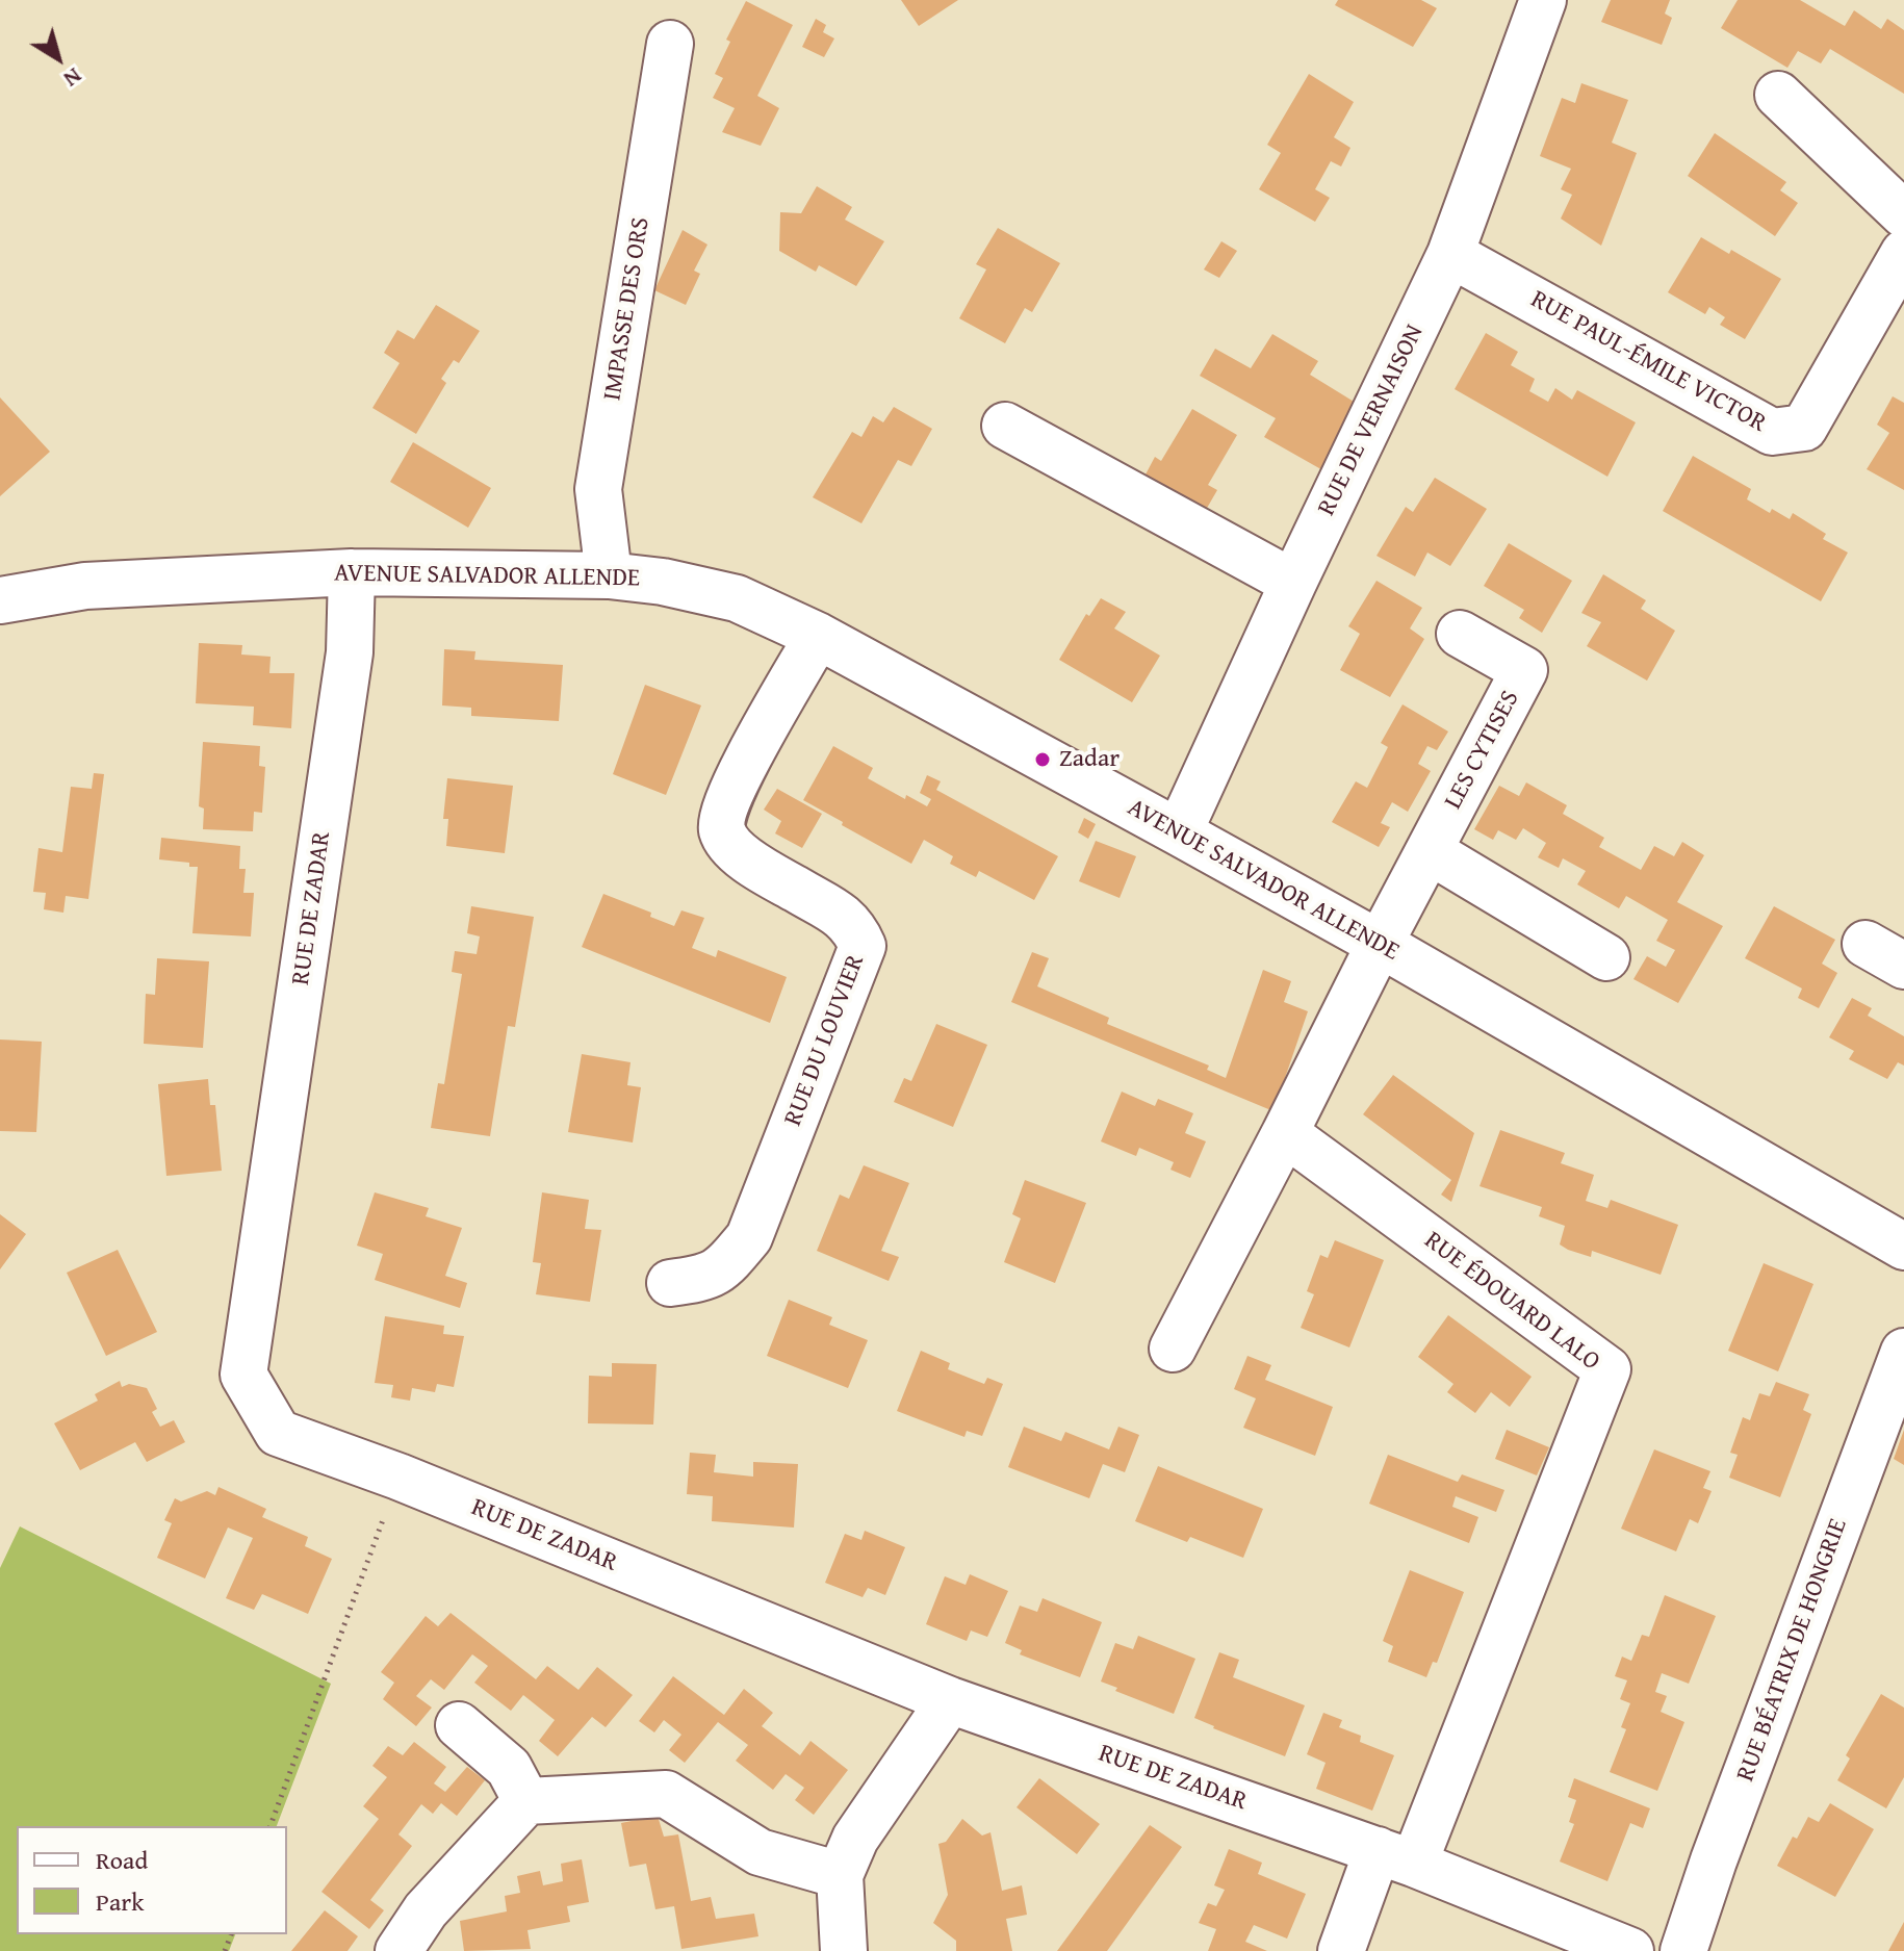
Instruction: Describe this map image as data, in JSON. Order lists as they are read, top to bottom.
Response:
{
  "streets": {
    "street": [
      "IMPASSE DES ORS",
      "RUE PAUL-ÉMILE VICTOR",
      "RUE DE VERNAISON",
      "AVENUE SALVADOR ALLENDE",
      "LES CYTISES",
      "RUE DE ZADAR",
      "RUE DU LOUVIER",
      "RUE ÉDOUARD LALO",
      "RUE BÉATRIX DE HONGRIE"
    ]
  },
  "crossings": [
    ["IMPASSE DES ORS", "AVENUE SALVADOR ALLENDE"],
    ["RUE PAUL-ÉMILE VICTOR", "RUE DE VERNAISON"],
    ["RUE DE VERNAISON", "AVENUE SALVADOR ALLENDE"],
    ["AVENUE SALVADOR ALLENDE", "LES CYTISES"],
    ["AVENUE SALVADOR ALLENDE", "RUE DE ZADAR"],
    ["AVENUE SALVADOR ALLENDE", "RUE DU LOUVIER"],
    ["RUE DE ZADAR", "RUE ÉDOUARD LALO"]
  ],
  "places": ["Zadar"],
  "legend": ["Road", "Park"],
  "north": "bottom right"
}
